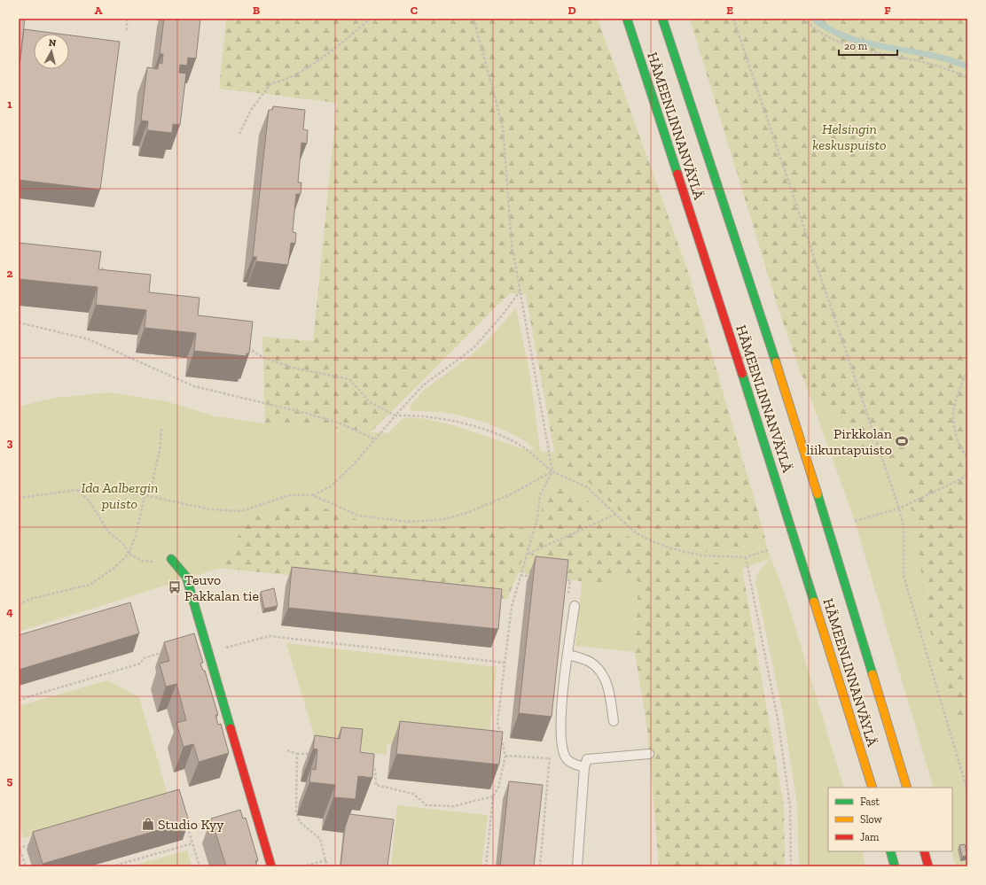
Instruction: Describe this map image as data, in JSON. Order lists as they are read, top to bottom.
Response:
{
  "streets": {
    "main road": ["HÄMEENLINNANVÄYLÄ"]
  },
  "parks": ["Helsingin keskuspuisto", "Ida Aalbergin puisto"],
  "places": {
    "sports": ["Pirkkolan liikuntapuisto"],
    "bus stop": ["Teuvo Pakkalan tie"],
    "shop": ["Studio Kyy"]
  },
  "legend": ["Fast", "Slow", "Jam"],
  "scale_bar": "20 m",
  "north": "top",
  "grid": {
    "columns": [
      "A",
      "B",
      "C",
      "D",
      "E",
      "F"
    ],
    "rows": [
      "1",
      "2",
      "3",
      "4",
      "5"
    ]
  }
}
